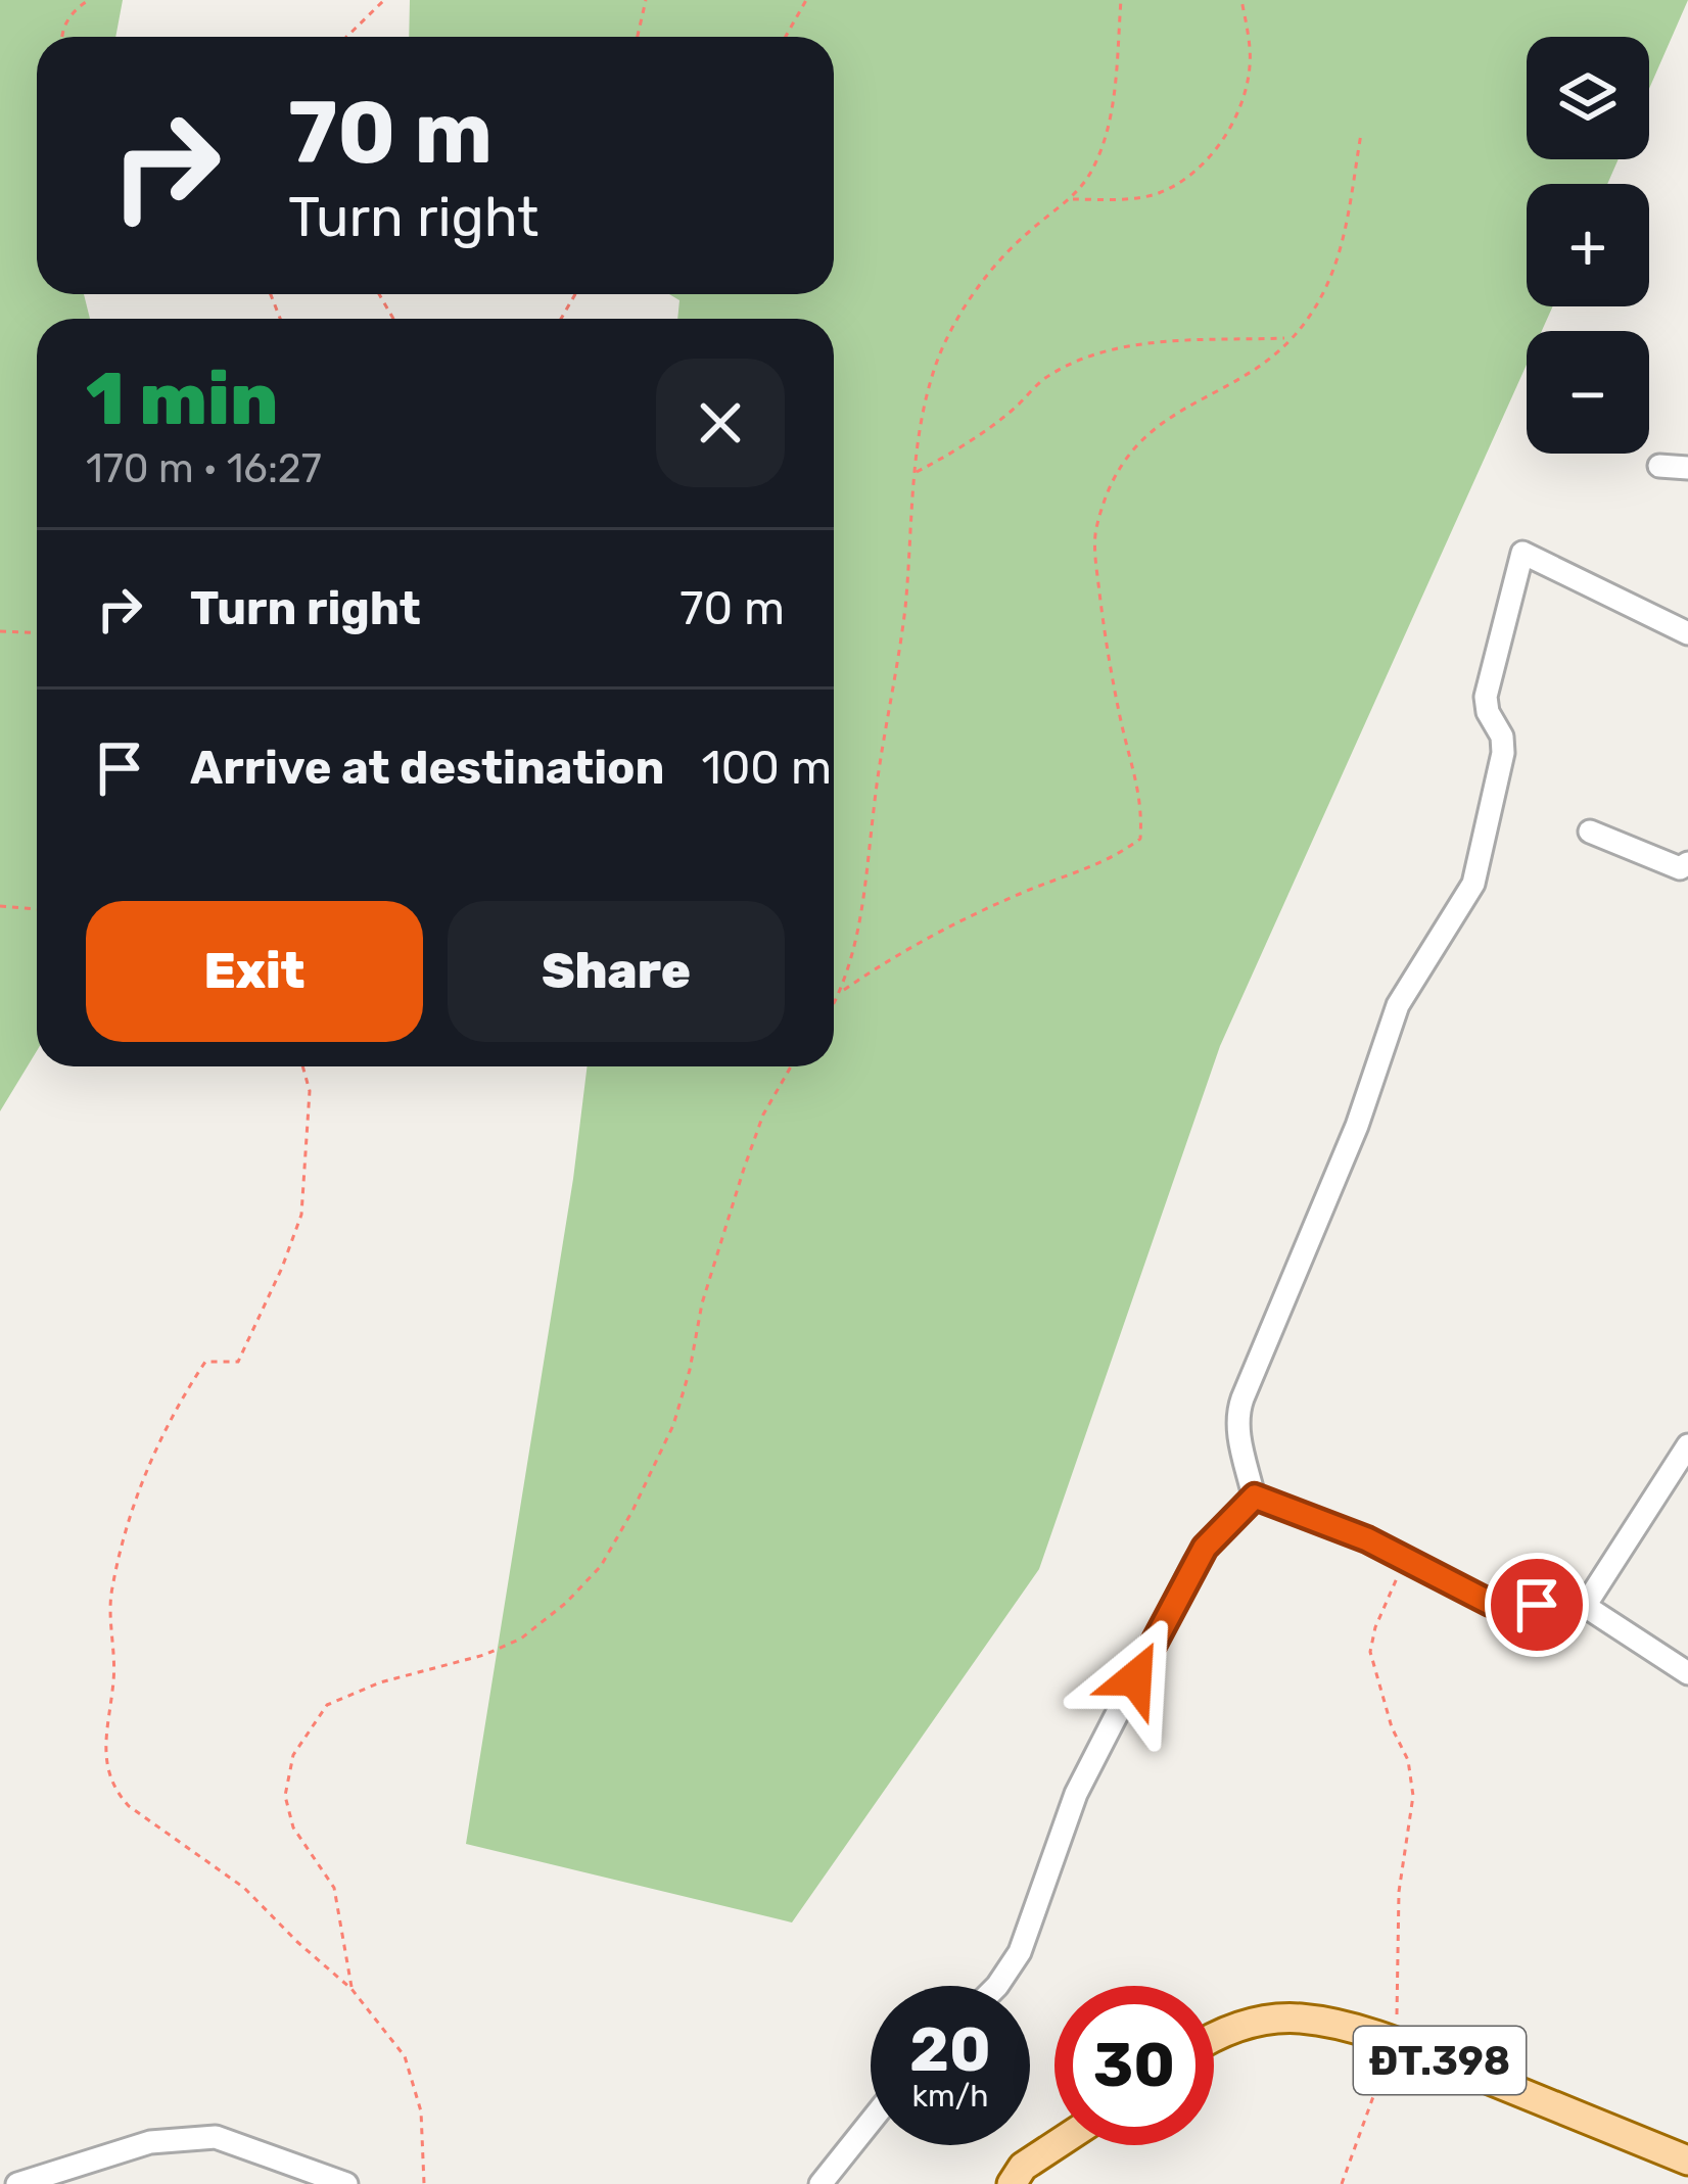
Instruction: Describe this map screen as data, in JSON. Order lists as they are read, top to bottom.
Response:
{
  "streets": {
    "main road": ["ĐT.398"]
  },
  "page": {
    "map_buttons": ["+", "−"],
    "turn": ["70 m", "Turn right"],
    "heading": ["1 min", "170 m · 16:27"],
    "list": [
      {
        "name": "Turn right",
        "value": "70 m"
      },
      {
        "name": "Arrive at destination",
        "value": "100 m"
      }
    ],
    "buttons": ["Exit", "Share"],
    "speed": "20 km/h",
    "limit": "30"
  }
}
